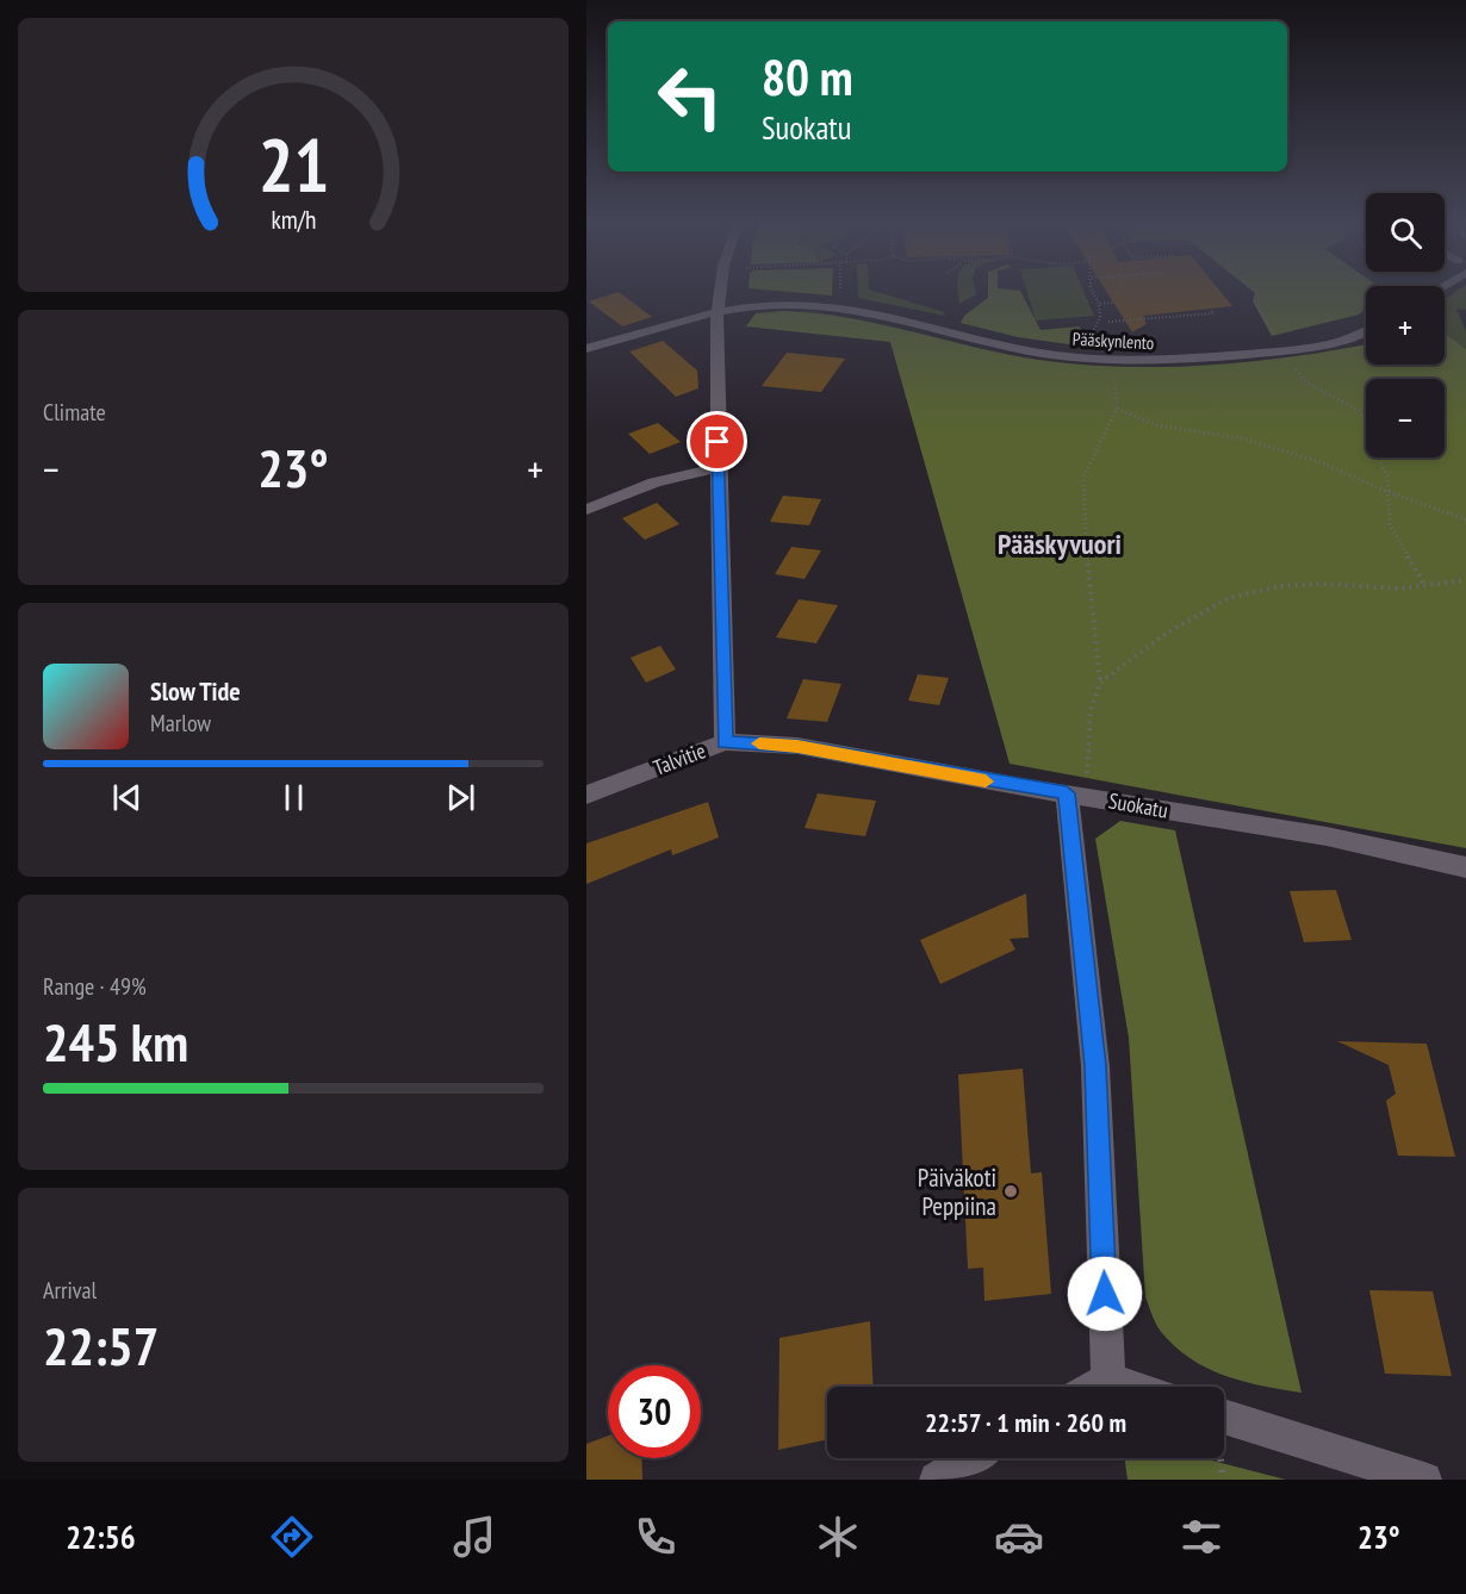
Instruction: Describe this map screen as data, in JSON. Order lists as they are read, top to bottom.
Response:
{
  "streets": {
    "street": ["Pääskynlento", "Talvitie", "Suokatu"]
  },
  "crossings": [
    ["Pääskynlento", "Talvitie"],
    ["Talvitie", "Suokatu"]
  ],
  "districts": ["Pääskyvuori"],
  "places": ["Päiväkoti Peppiina"],
  "page": {
    "turn": ["80 m", "Suokatu"],
    "map_buttons": ["+", "−"],
    "tile": [
      "Climate",
      ["Range · 49%", "245 km"],
      ["Arrival", "22:57"]
    ],
    "heat": ["−", "23°", "+"],
    "song": ["Slow Tide", "Marlow"],
    "limit": "30",
    "trip": "22:57 · 1 min · 260 m",
    "tabs": ["22:56", "23°"],
    "gauge": ["21", "km/h"]
  }
}
